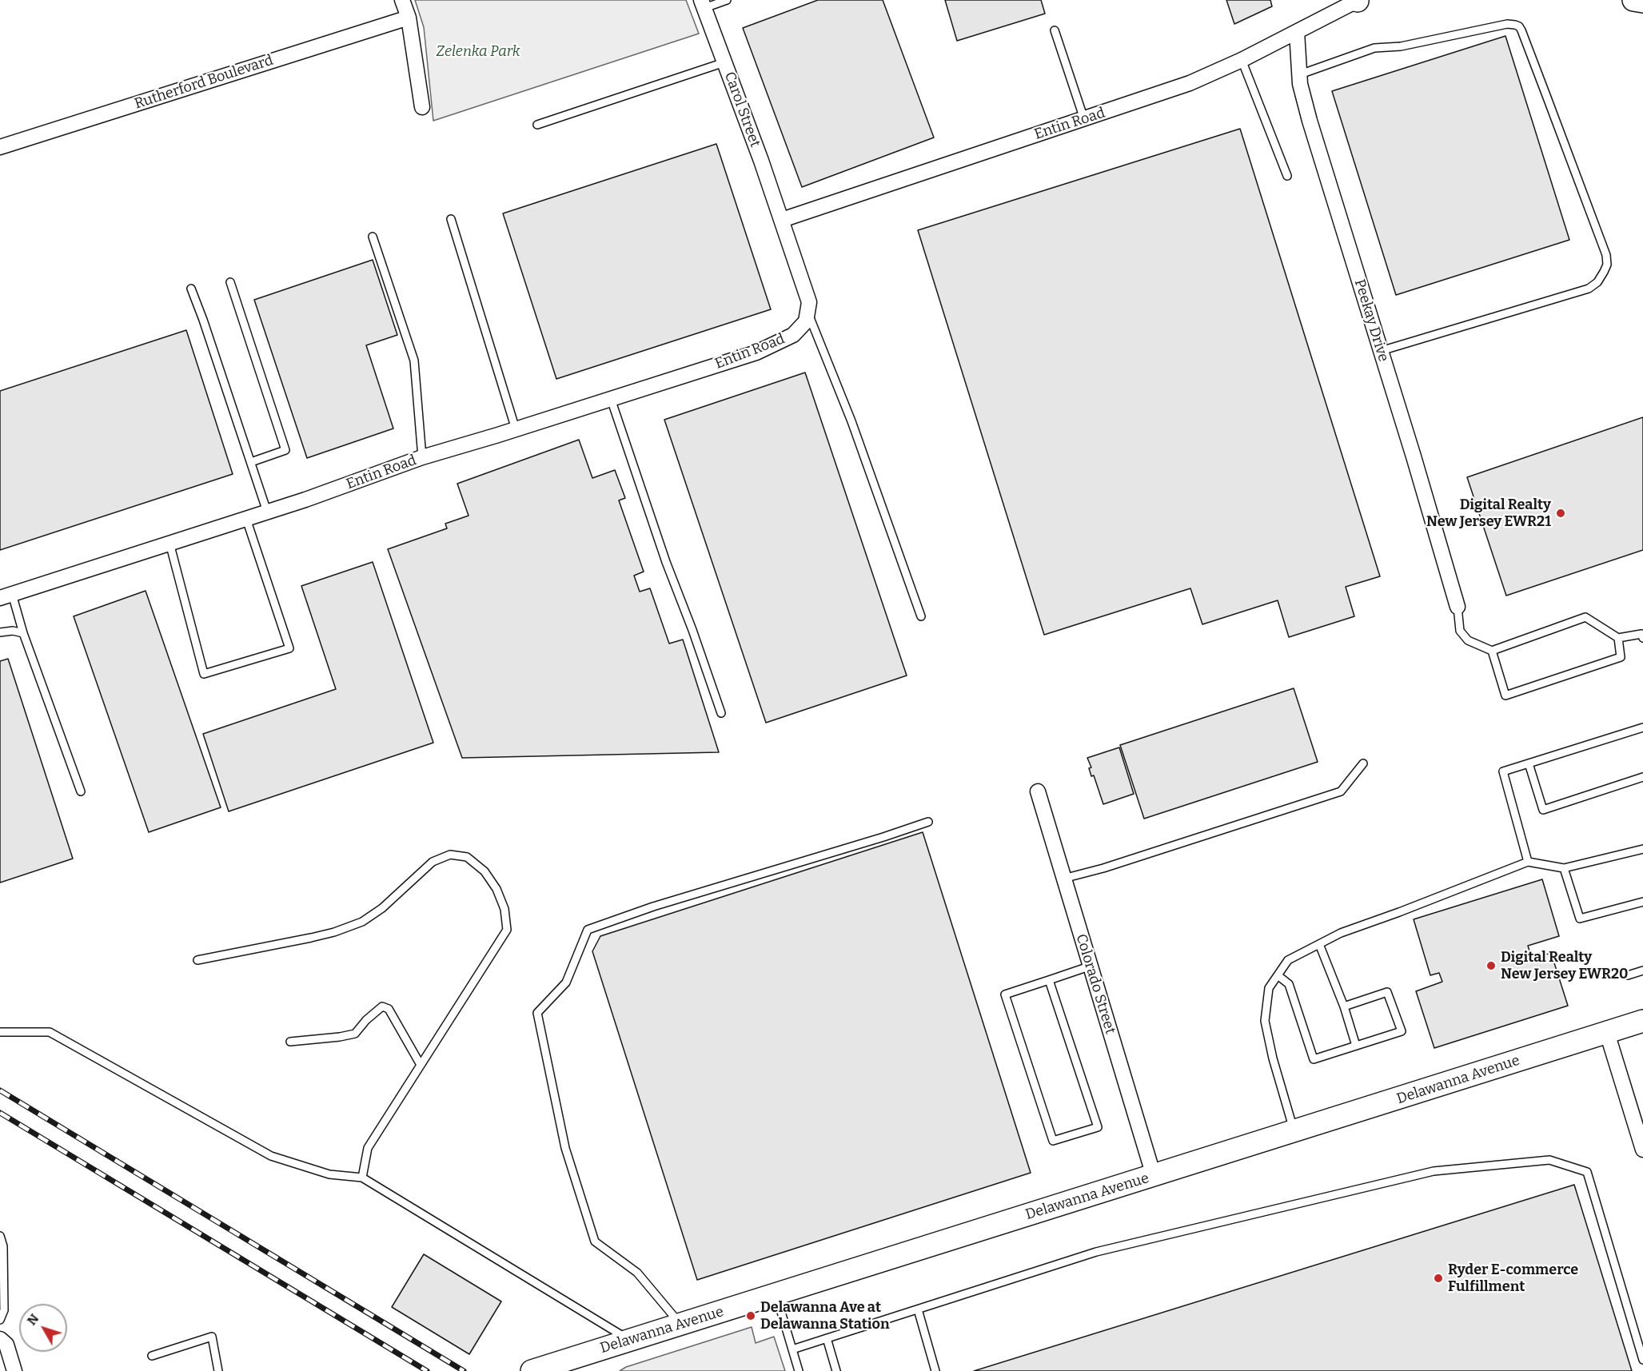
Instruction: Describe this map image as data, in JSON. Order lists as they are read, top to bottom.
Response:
{
  "streets": {
    "street": [
      "Rutherford Boulevard",
      "Carol Street",
      "Entin Road",
      "Peekay Drive",
      "Colorado Street",
      "Delawanna Avenue"
    ]
  },
  "crossings": [
    ["Carol Street", "Entin Road"],
    ["Entin Road", "Peekay Drive"],
    ["Colorado Street", "Delawanna Avenue"]
  ],
  "parks": ["Zelenka Park"],
  "places": [
    "Digital Realty New Jersey EWR21",
    "Digital Realty New Jersey EWR20",
    "Ryder E-commerce Fulfillment",
    "Delawanna Ave at Delawanna Station"
  ],
  "north": "top left"
}
